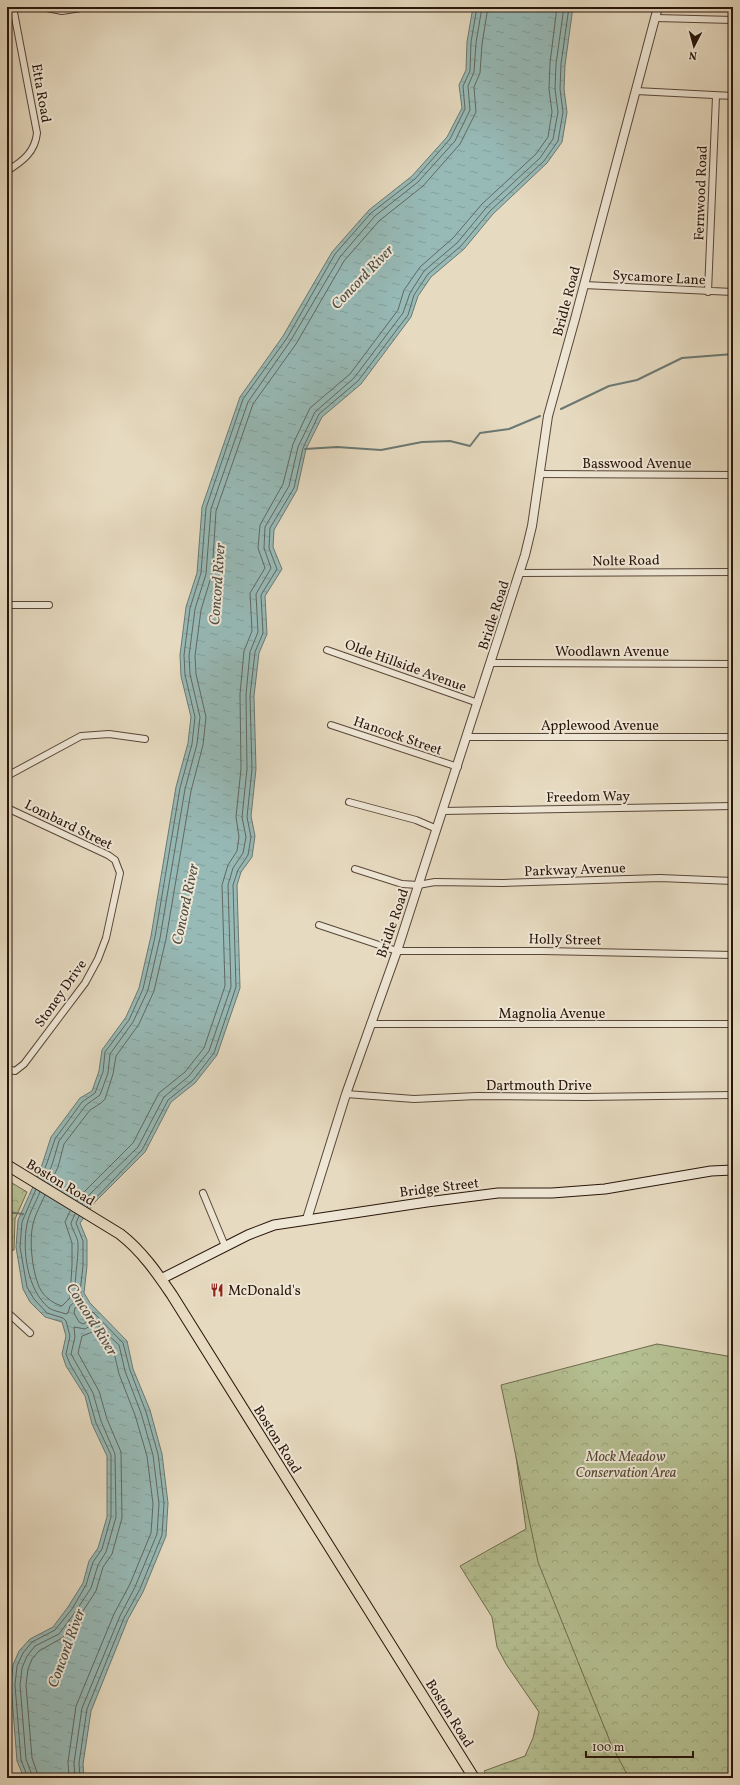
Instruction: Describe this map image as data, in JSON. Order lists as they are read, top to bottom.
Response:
{
  "streets": {
    "main road": ["Boston Road", "Bridge Street"],
    "street": [
      "Etta Road",
      "Fernwood Road",
      "Sycamore Lane",
      "Bridle Road",
      "Basswood Avenue",
      "Nolte Road",
      "Woodlawn Avenue",
      "Olde Hillside Avenue",
      "Applewood Avenue",
      "Hancock Street",
      "Freedom Way",
      "Lombard Street",
      "Parkway Avenue",
      "Holly Street",
      "Stoney Drive",
      "Magnolia Avenue",
      "Dartmouth Drive"
    ]
  },
  "crossings": [
    ["Fernwood Road", "Sycamore Lane"],
    ["Sycamore Lane", "Bridle Road"],
    ["Bridle Road", "Basswood Avenue"],
    ["Bridle Road", "Nolte Road"],
    ["Bridle Road", "Woodlawn Avenue"],
    ["Bridle Road", "Olde Hillside Avenue"],
    ["Bridle Road", "Applewood Avenue"],
    ["Bridle Road", "Hancock Street"],
    ["Bridle Road", "Freedom Way"],
    ["Bridle Road", "Parkway Avenue"],
    ["Bridle Road", "Holly Street"],
    ["Bridle Road", "Magnolia Avenue"],
    ["Bridle Road", "Dartmouth Drive"],
    ["Bridle Road", "Bridge Street"],
    ["Lombard Street", "Stoney Drive"],
    ["Boston Road", "Bridge Street"]
  ],
  "water": ["Concord River"],
  "parks": ["Mock Meadow Conservation Area"],
  "places": {
    "restaurant": ["McDonald's"]
  },
  "scale_bar": "100 m",
  "north": "bottom"
}
